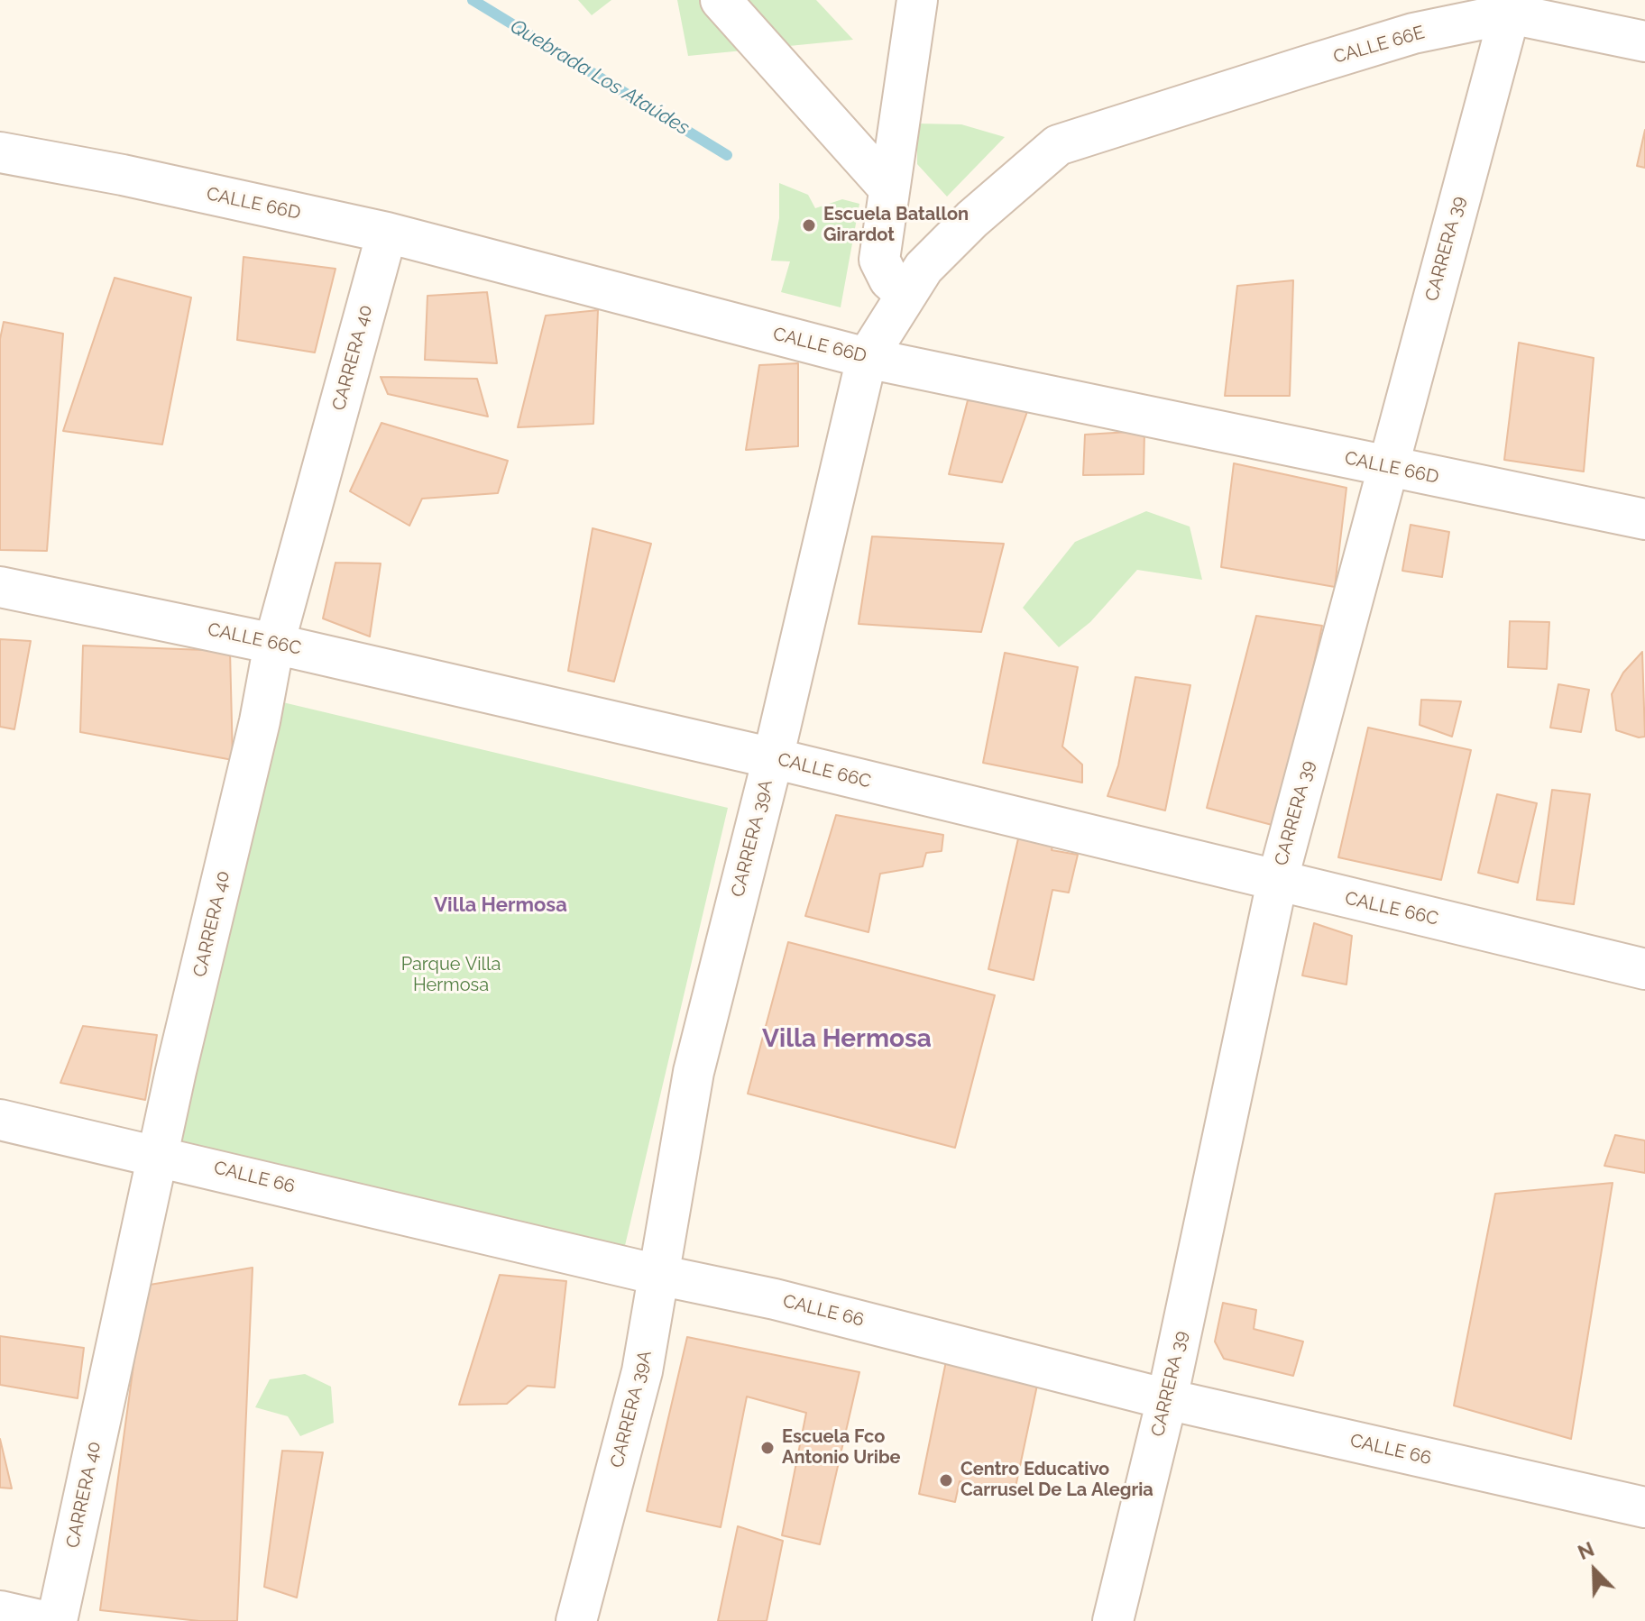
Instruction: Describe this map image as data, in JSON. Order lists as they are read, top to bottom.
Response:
{
  "streets": {
    "street": [
      "CALLE 66E",
      "CALLE 66D",
      "CARRERA 39",
      "CARRERA 40",
      "CALLE 66C",
      "CARRERA 39A",
      "CALLE 66"
    ]
  },
  "crossings": [
    ["CALLE 66E", "CARRERA 39"],
    ["CALLE 66E", "CARRERA 39A"],
    ["CALLE 66D", "CARRERA 39"],
    ["CALLE 66D", "CARRERA 40"],
    ["CALLE 66D", "CARRERA 39A"],
    ["CARRERA 39", "CALLE 66C"],
    ["CARRERA 39", "CALLE 66"],
    ["CARRERA 40", "CALLE 66C"],
    ["CARRERA 40", "CALLE 66"],
    ["CALLE 66C", "CARRERA 39A"],
    ["CARRERA 39A", "CALLE 66"]
  ],
  "districts": ["Villa Hermosa", "Villa Hermosa"],
  "water": ["Quebrada Los Ataúdes"],
  "parks": ["Parque Villa Hermosa"],
  "places": ["Escuela Batallon Girardot", "Escuela Fco Antonio Uribe", "Centro Educativo Carrusel De La Alegria"],
  "north": "top left"
}
